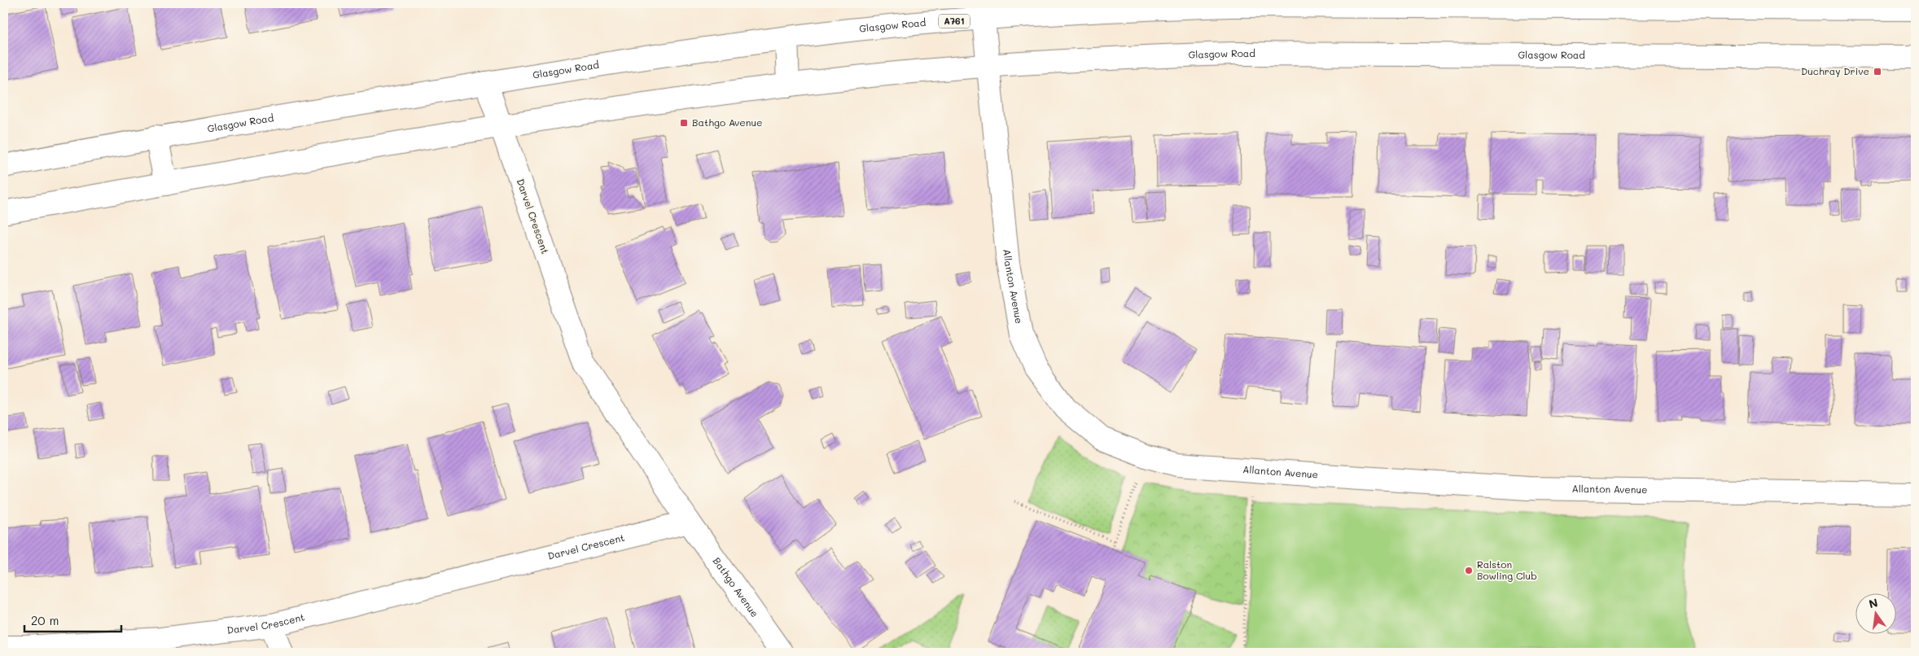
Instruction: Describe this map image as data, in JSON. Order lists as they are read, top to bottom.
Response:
{
  "streets": {
    "main road": [
      "A761",
      "Glasgow Road",
      "Darvel Crescent",
      "Allanton Avenue",
      "Bathgo Avenue"
    ]
  },
  "crossings": [
    ["Glasgow Road", "Darvel Crescent"],
    ["Glasgow Road", "Allanton Avenue"],
    ["Darvel Crescent", "Bathgo Avenue"]
  ],
  "places": {
    "transit": ["Duchray Drive", "Bathgo Avenue"],
    "other": ["Ralston Bowling Club"]
  },
  "scale_bar": "20 m",
  "north": "top"
}
